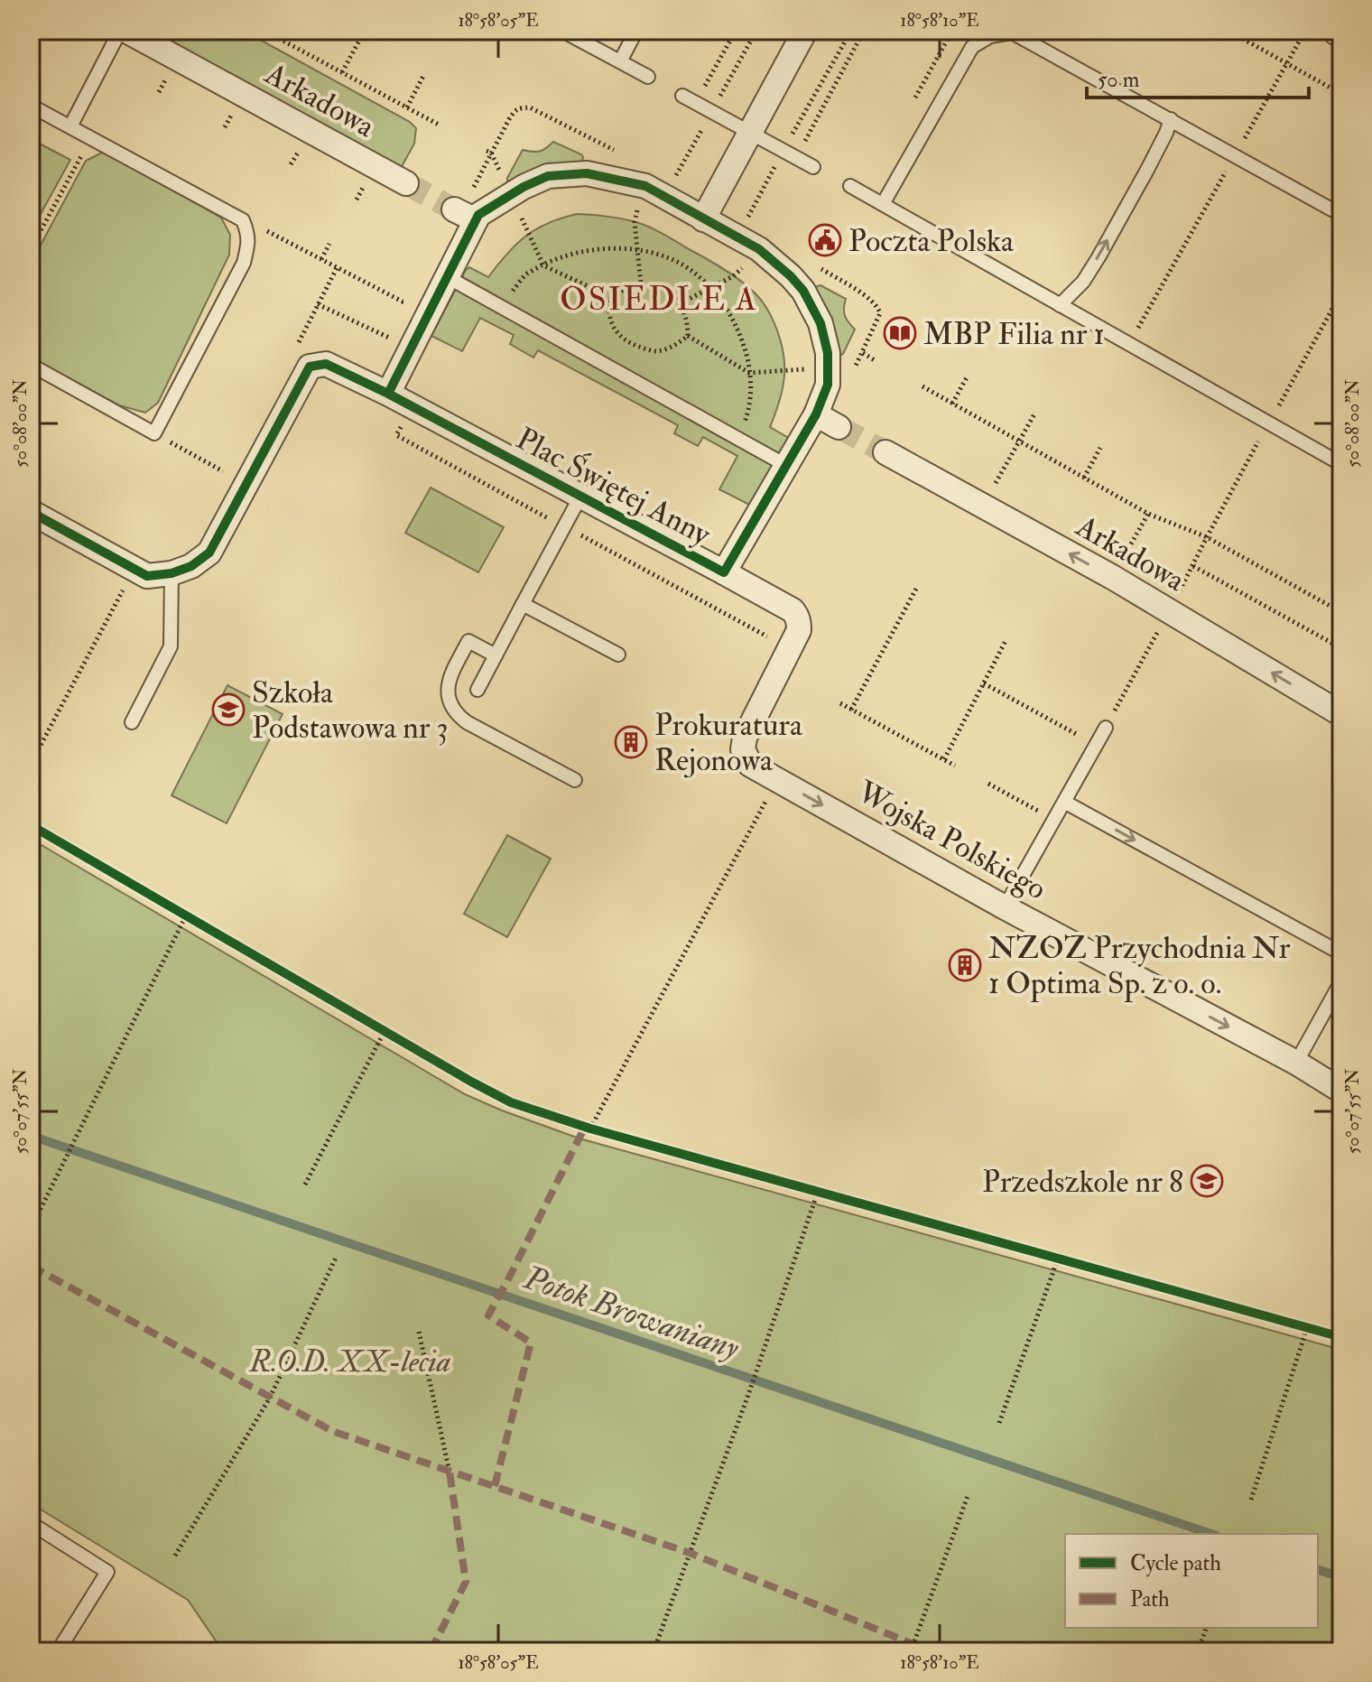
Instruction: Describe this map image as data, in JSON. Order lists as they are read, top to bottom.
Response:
{
  "streets": {
    "street": ["Arkadowa", "Plac Świętej Anny", "Wojska Polskiego"]
  },
  "crossings": [
    ["Plac Świętej Anny", "Wojska Polskiego"]
  ],
  "one_way": ["Arkadowa", "Wojska Polskiego"],
  "districts": ["OSIEDLE A"],
  "water": ["Potok Browaniany"],
  "parks": ["R.O.D. XX-lecia"],
  "places": {
    "public building": ["Poczta Polska"],
    "library": ["MBP Filia nr 1"],
    "school or university": ["Szkoła Podstawowa nr 3", "Przedszkole nr 8"],
    "building": ["Prokuratura Rejonowa", "NZOZ Przychodnia Nr 1 Optima Sp. z o. o."]
  },
  "legend": ["Cycle path", "Path"],
  "scale_bar": "50 m",
  "coordinates": [
    "18°58'05\"E",
    "18°58'10\"E",
    "50°08'00\"N",
    "50°07'55\"N"
  ]
}
